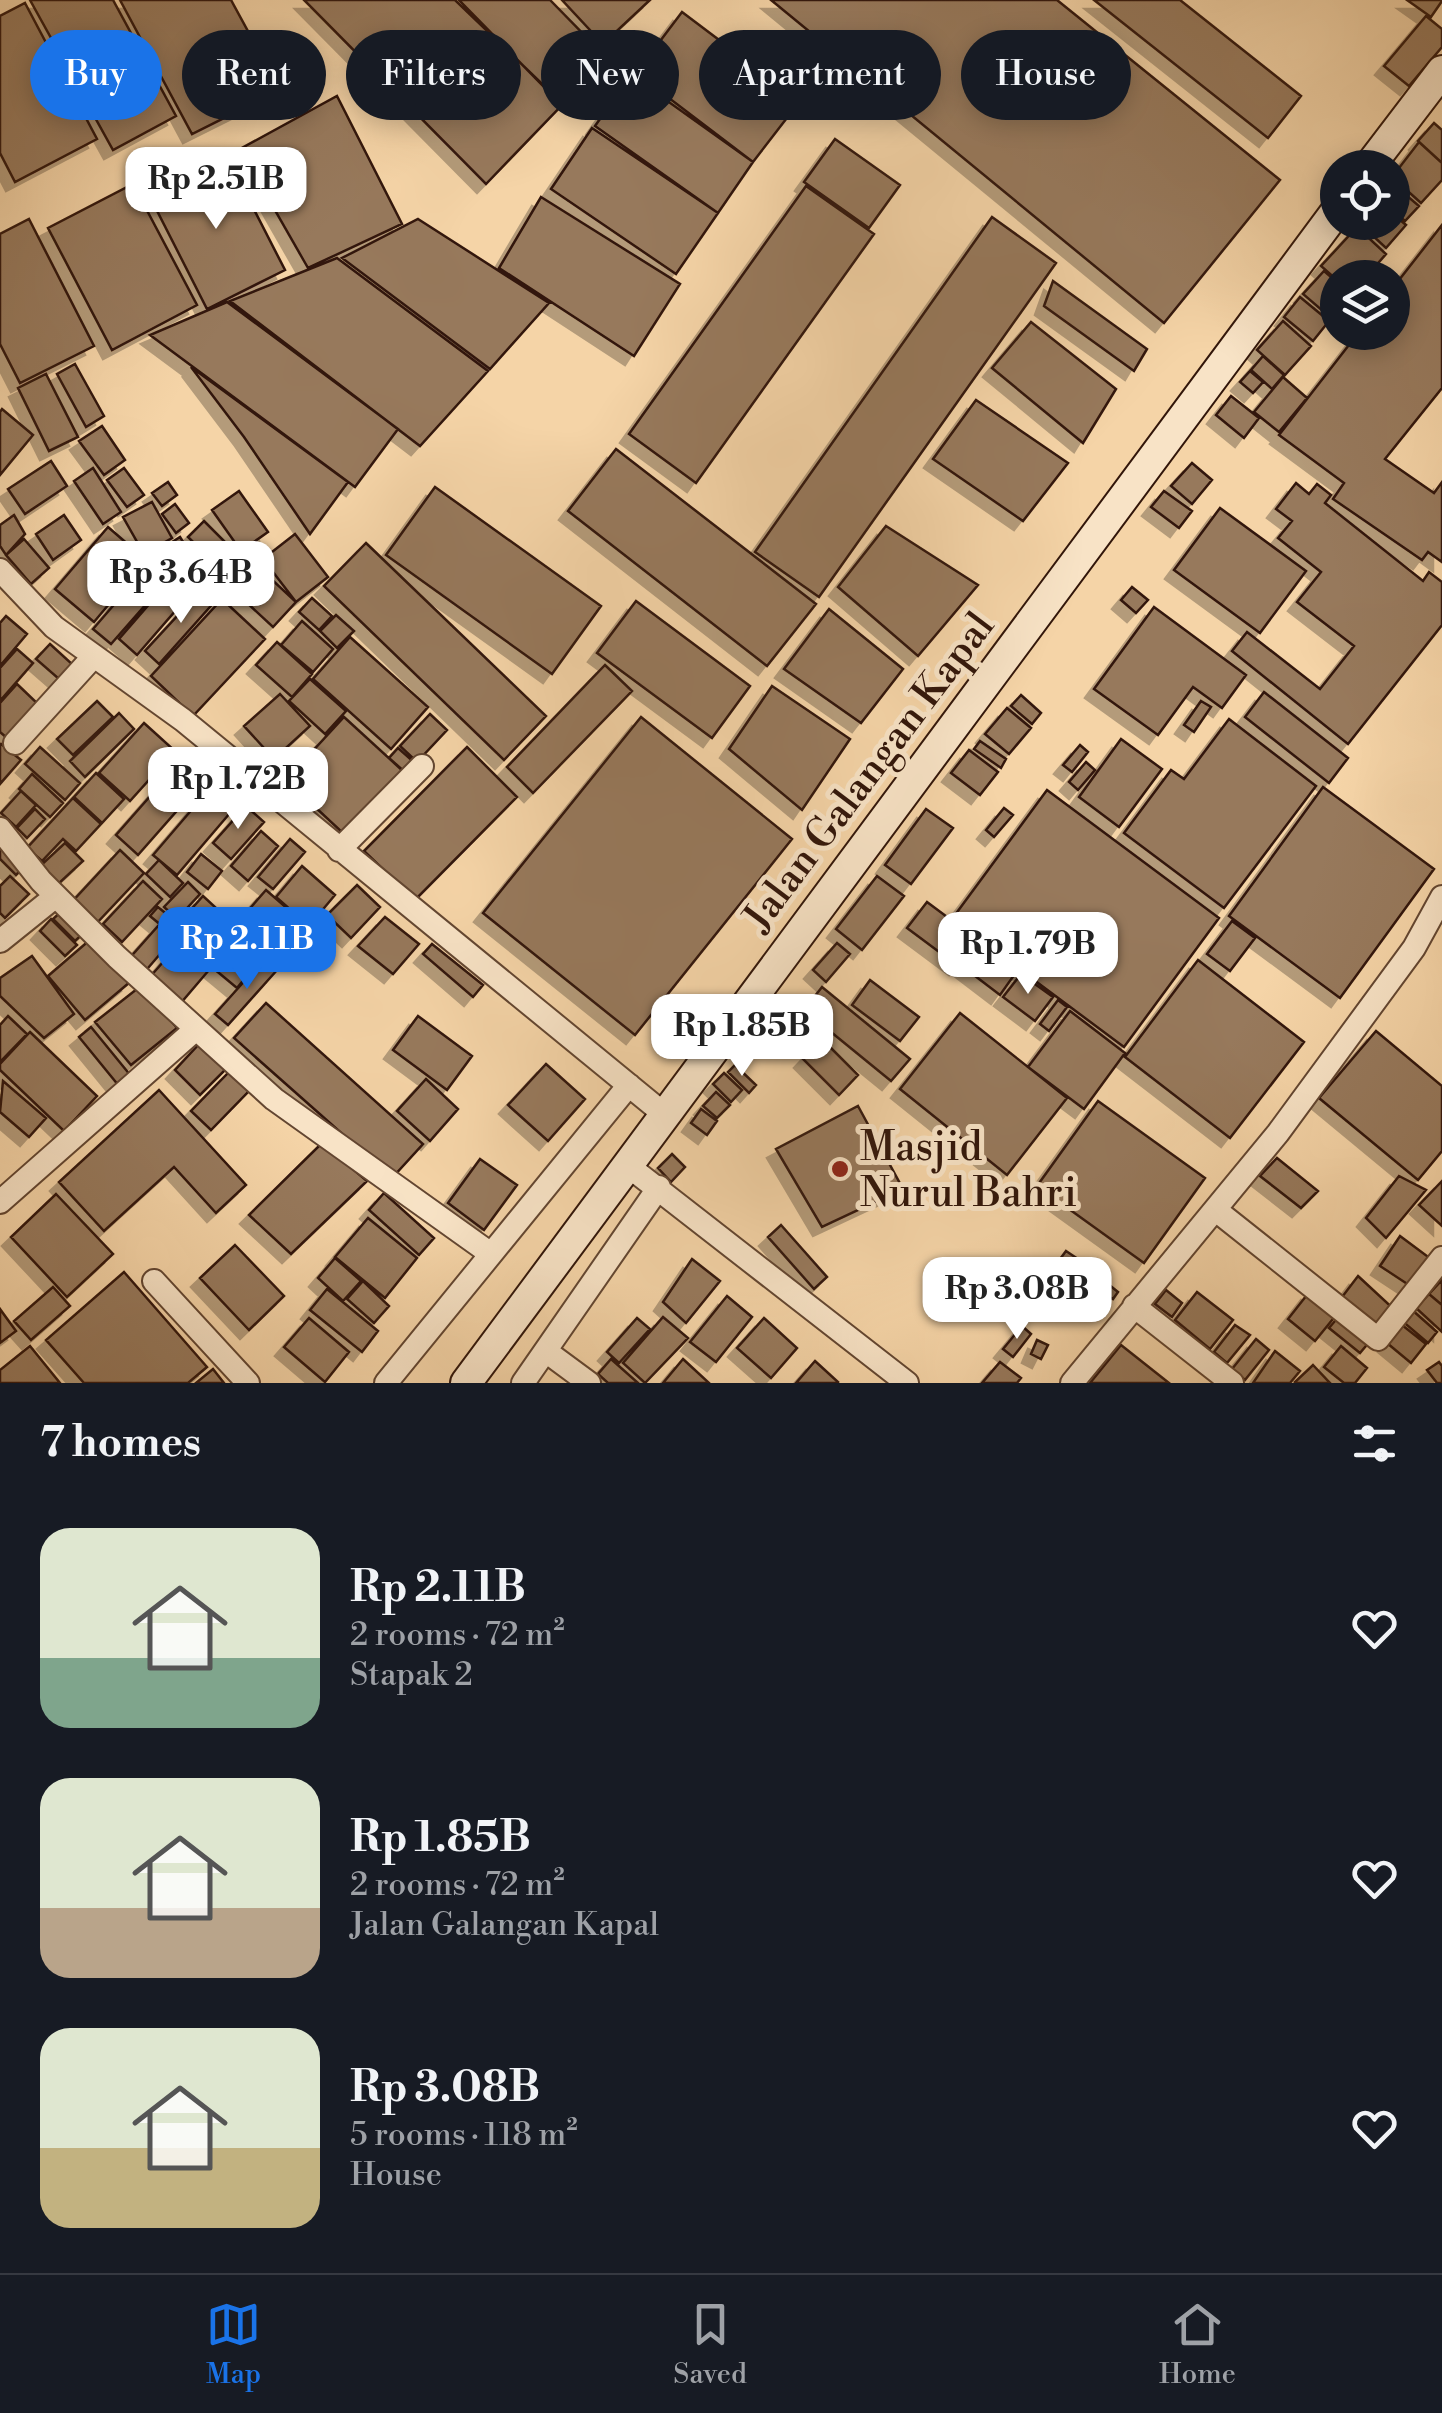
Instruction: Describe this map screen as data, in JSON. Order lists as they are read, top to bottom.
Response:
{
  "streets": {
    "main road": ["Jalan Galangan Kapal"]
  },
  "places": ["Masjid Nurul Bahri"],
  "page": {
    "chip": [
      "Buy",
      "Rent",
      "Filters",
      "New",
      "Apartment",
      "House"
    ],
    "price": [
      "Rp 2.51B",
      "Rp 3.64B",
      "Rp 1.72B",
      "Rp 2.11B",
      "Rp 1.79B",
      "Rp 1.85B",
      "Rp 3.08B"
    ],
    "heading": "7 homes",
    "list": [
      {
        "name": "Rp 2.11B",
        "note": "2 rooms · 72 m² · Stapak 2"
      },
      {
        "name": "Rp 1.85B",
        "note": "2 rooms · 72 m² · Jalan Galangan Kapal"
      },
      {
        "name": "Rp 3.08B",
        "note": "5 rooms · 118 m² · House"
      }
    ],
    "tabs": ["Map", "Saved", "Home"]
  }
}
